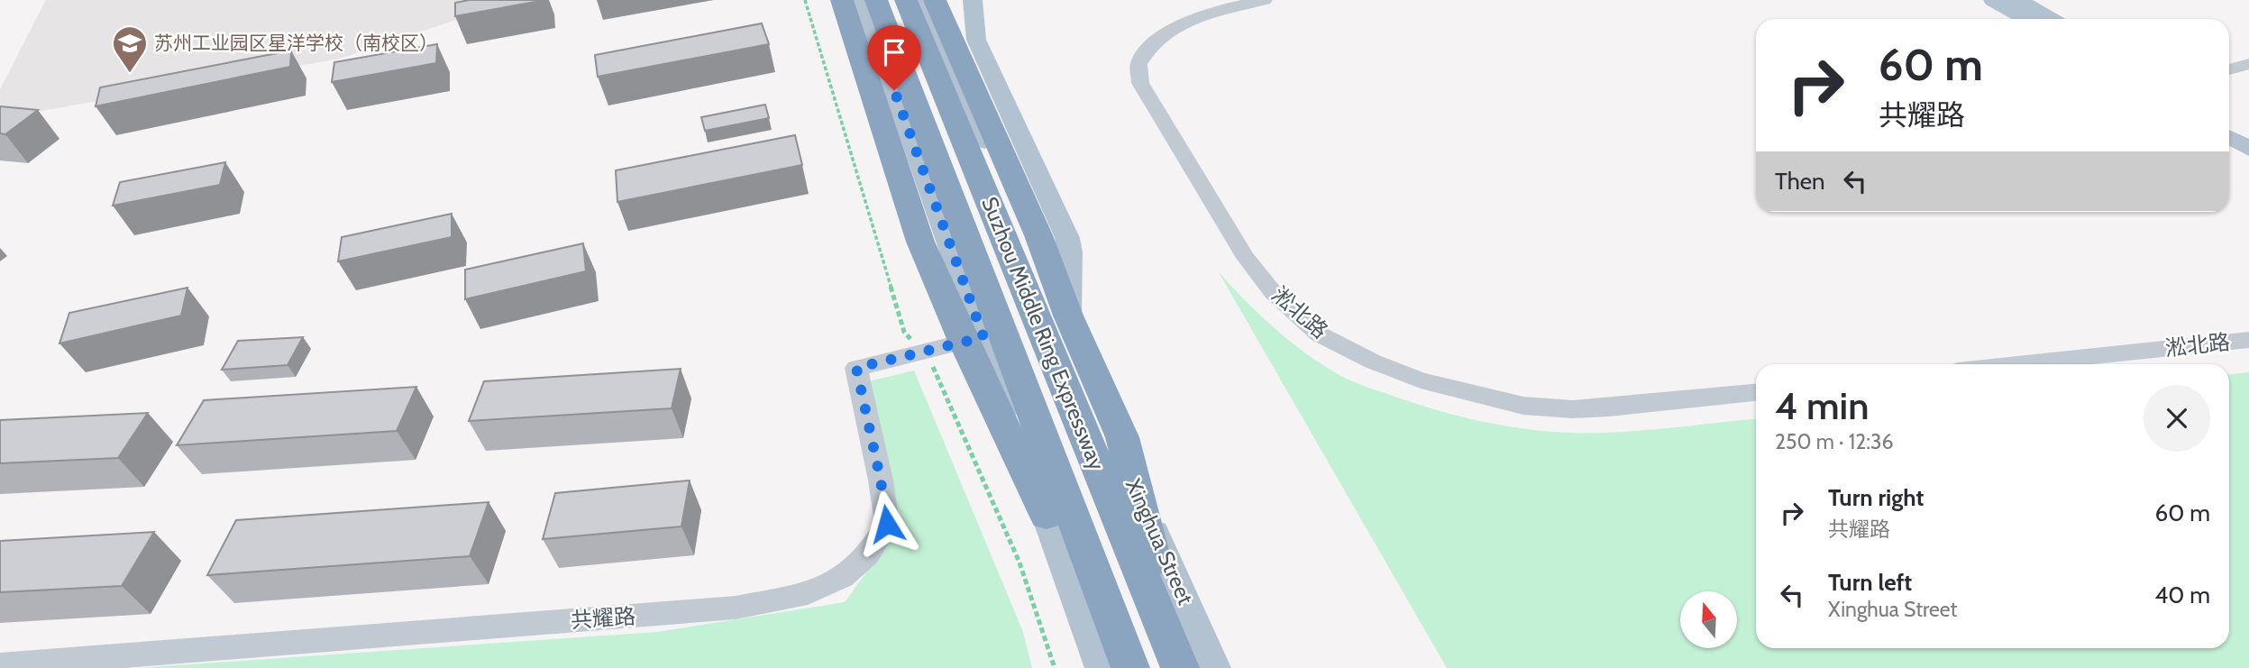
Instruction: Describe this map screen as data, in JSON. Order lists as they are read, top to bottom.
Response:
{
  "streets": {
    "highway": ["Suzhou Middle Ring Expressway"],
    "main road": ["Xinghua Street"],
    "street": ["淞北路", "共耀路"]
  },
  "places": {
    "school or university": ["苏州工业园区星洋学校（南校区）"]
  },
  "north": "top",
  "page": {
    "turn": ["60 m", "共耀路"],
    "then": "Then",
    "heading": ["4 min", "250 m · 12:36"],
    "list": [
      {
        "name": "Turn right",
        "note": "共耀路",
        "value": "60 m"
      },
      {
        "name": "Turn left",
        "note": "Xinghua Street",
        "value": "40 m"
      }
    ]
  }
}
